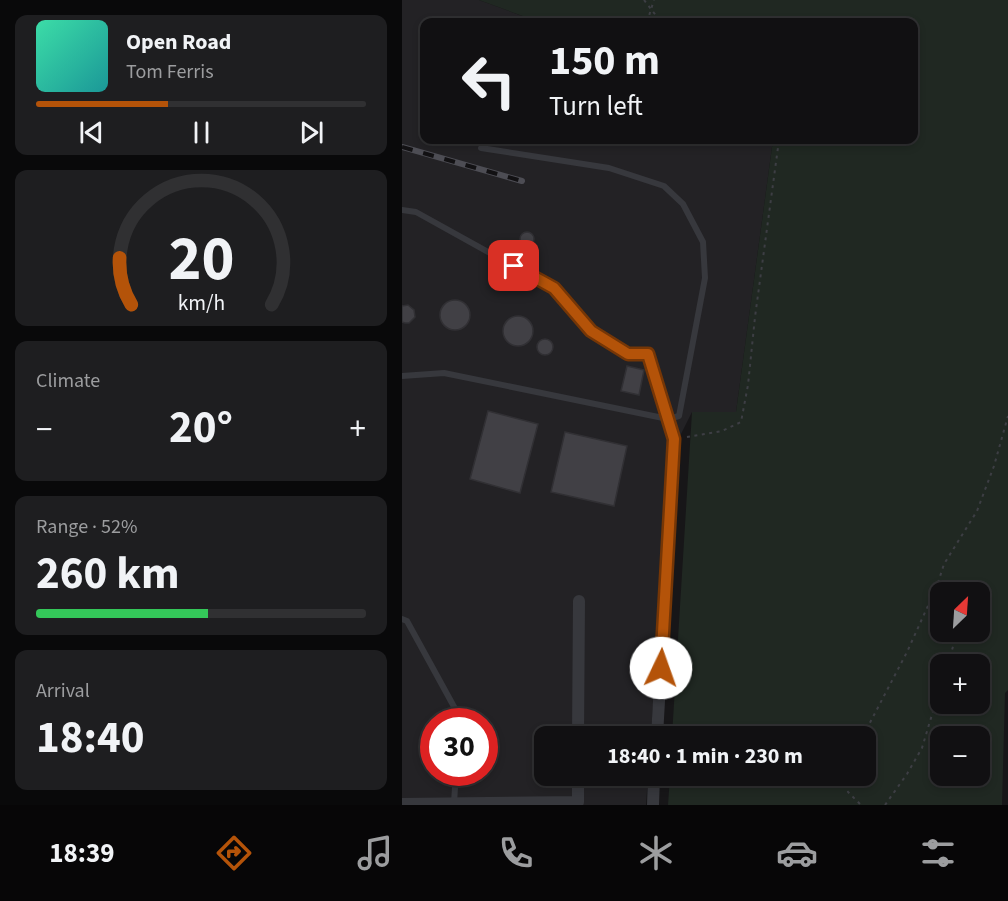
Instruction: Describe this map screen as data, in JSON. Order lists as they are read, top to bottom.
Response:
{
  "north": "top right",
  "page": {
    "turn": ["150 m", "Turn left"],
    "song": ["Open Road", "Tom Ferris"],
    "tile": [
      "Climate",
      ["Range · 52%", "260 km"],
      ["Arrival", "18:40"]
    ],
    "heat": ["−", "20°", "+"],
    "map_buttons": ["+", "−"],
    "limit": "30",
    "trip": "18:40 · 1 min · 230 m",
    "tabs": "18:39",
    "gauge": ["20", "km/h"]
  }
}
